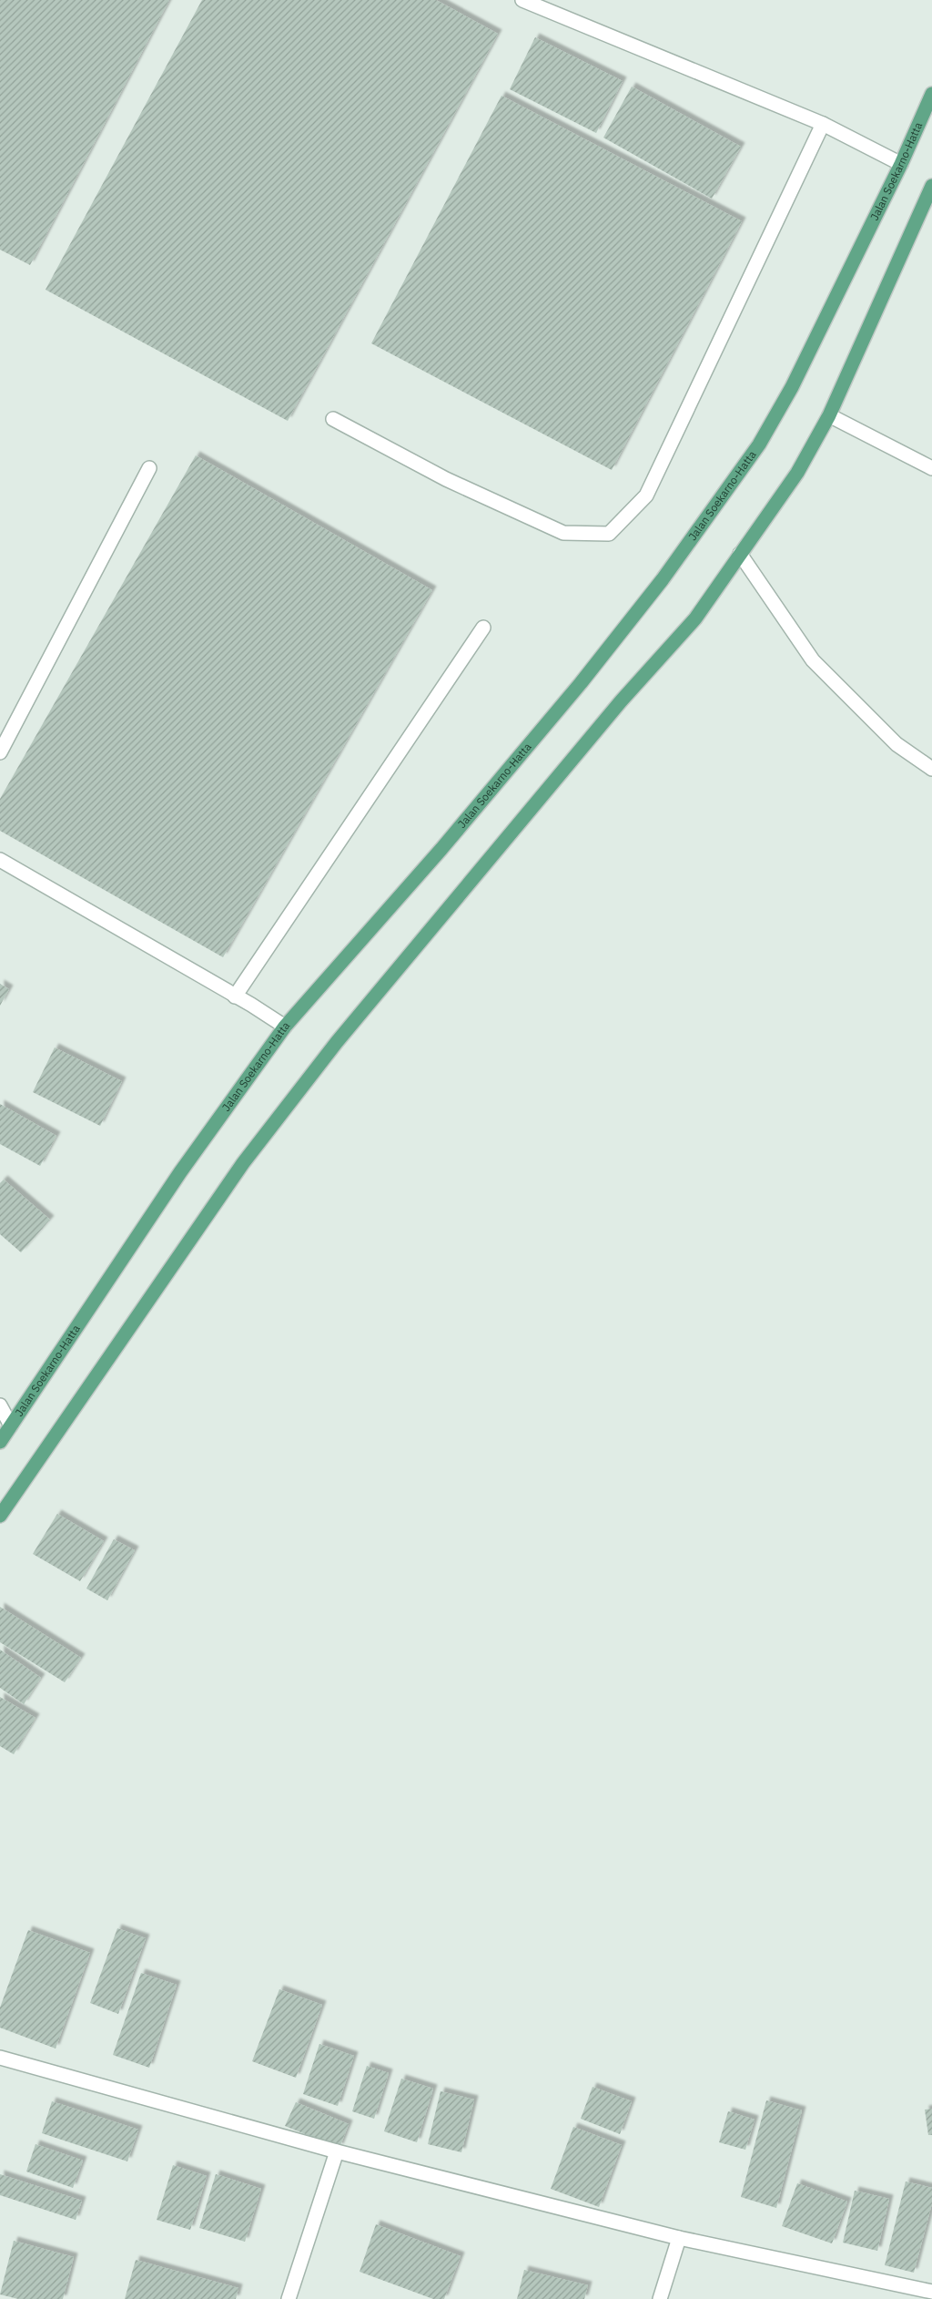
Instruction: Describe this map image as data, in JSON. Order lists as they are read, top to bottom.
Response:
{
  "streets": {
    "main road": ["Jalan Soekarno-Hatta"]
  }
}
